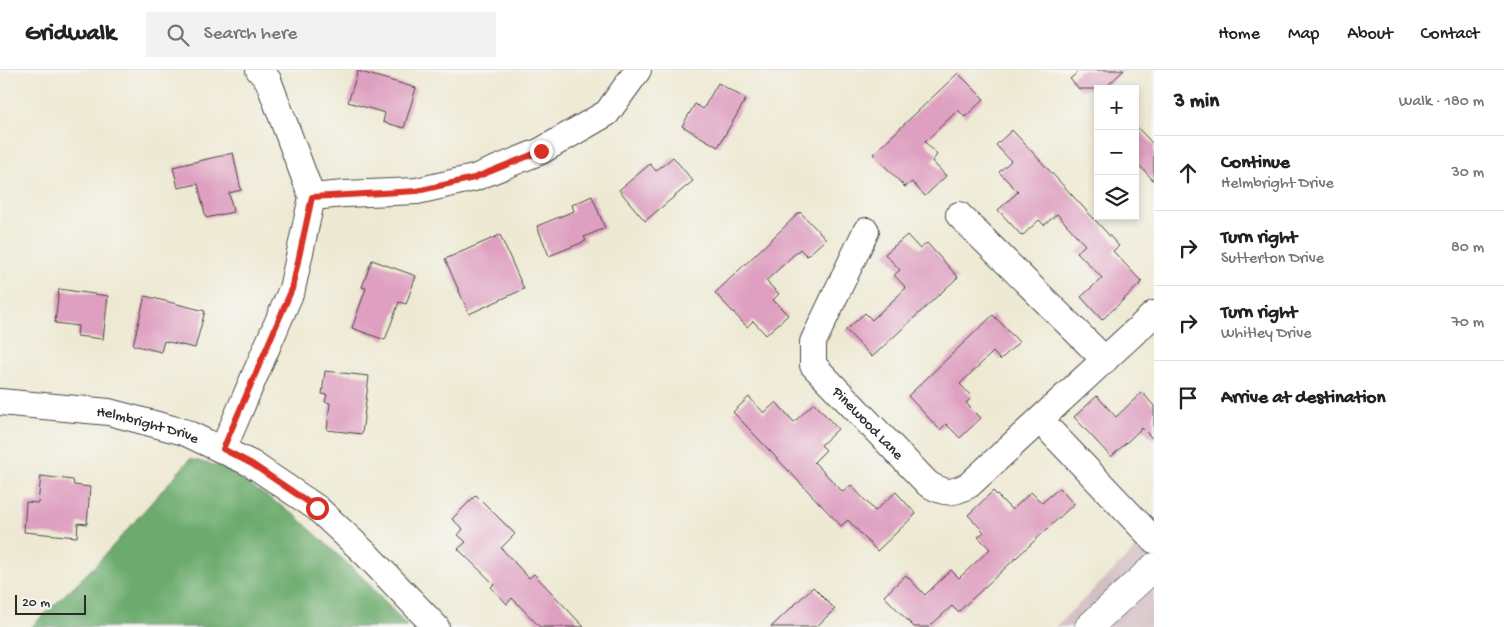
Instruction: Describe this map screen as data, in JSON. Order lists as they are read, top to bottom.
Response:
{
  "streets": {
    "street": ["Pinewood Lane", "Helmbright Drive"]
  },
  "scale_bar": "20 m",
  "page": {
    "header": "Gridwalk",
    "search": "Search here",
    "nav": [
      "Home",
      "Map",
      "About",
      "Contact"
    ],
    "heading": ["3 min", "Walk · 180 m"],
    "map_buttons": ["+", "−"],
    "list": [
      ["Continue", "Helmbright Drive", "30 m"],
      ["Turn right", "Sutterton Drive", "80 m"],
      ["Turn right", "Whitley Drive", "70 m"],
      "Arrive at destination"
    ],
    "scale": "20 m"
  }
}
